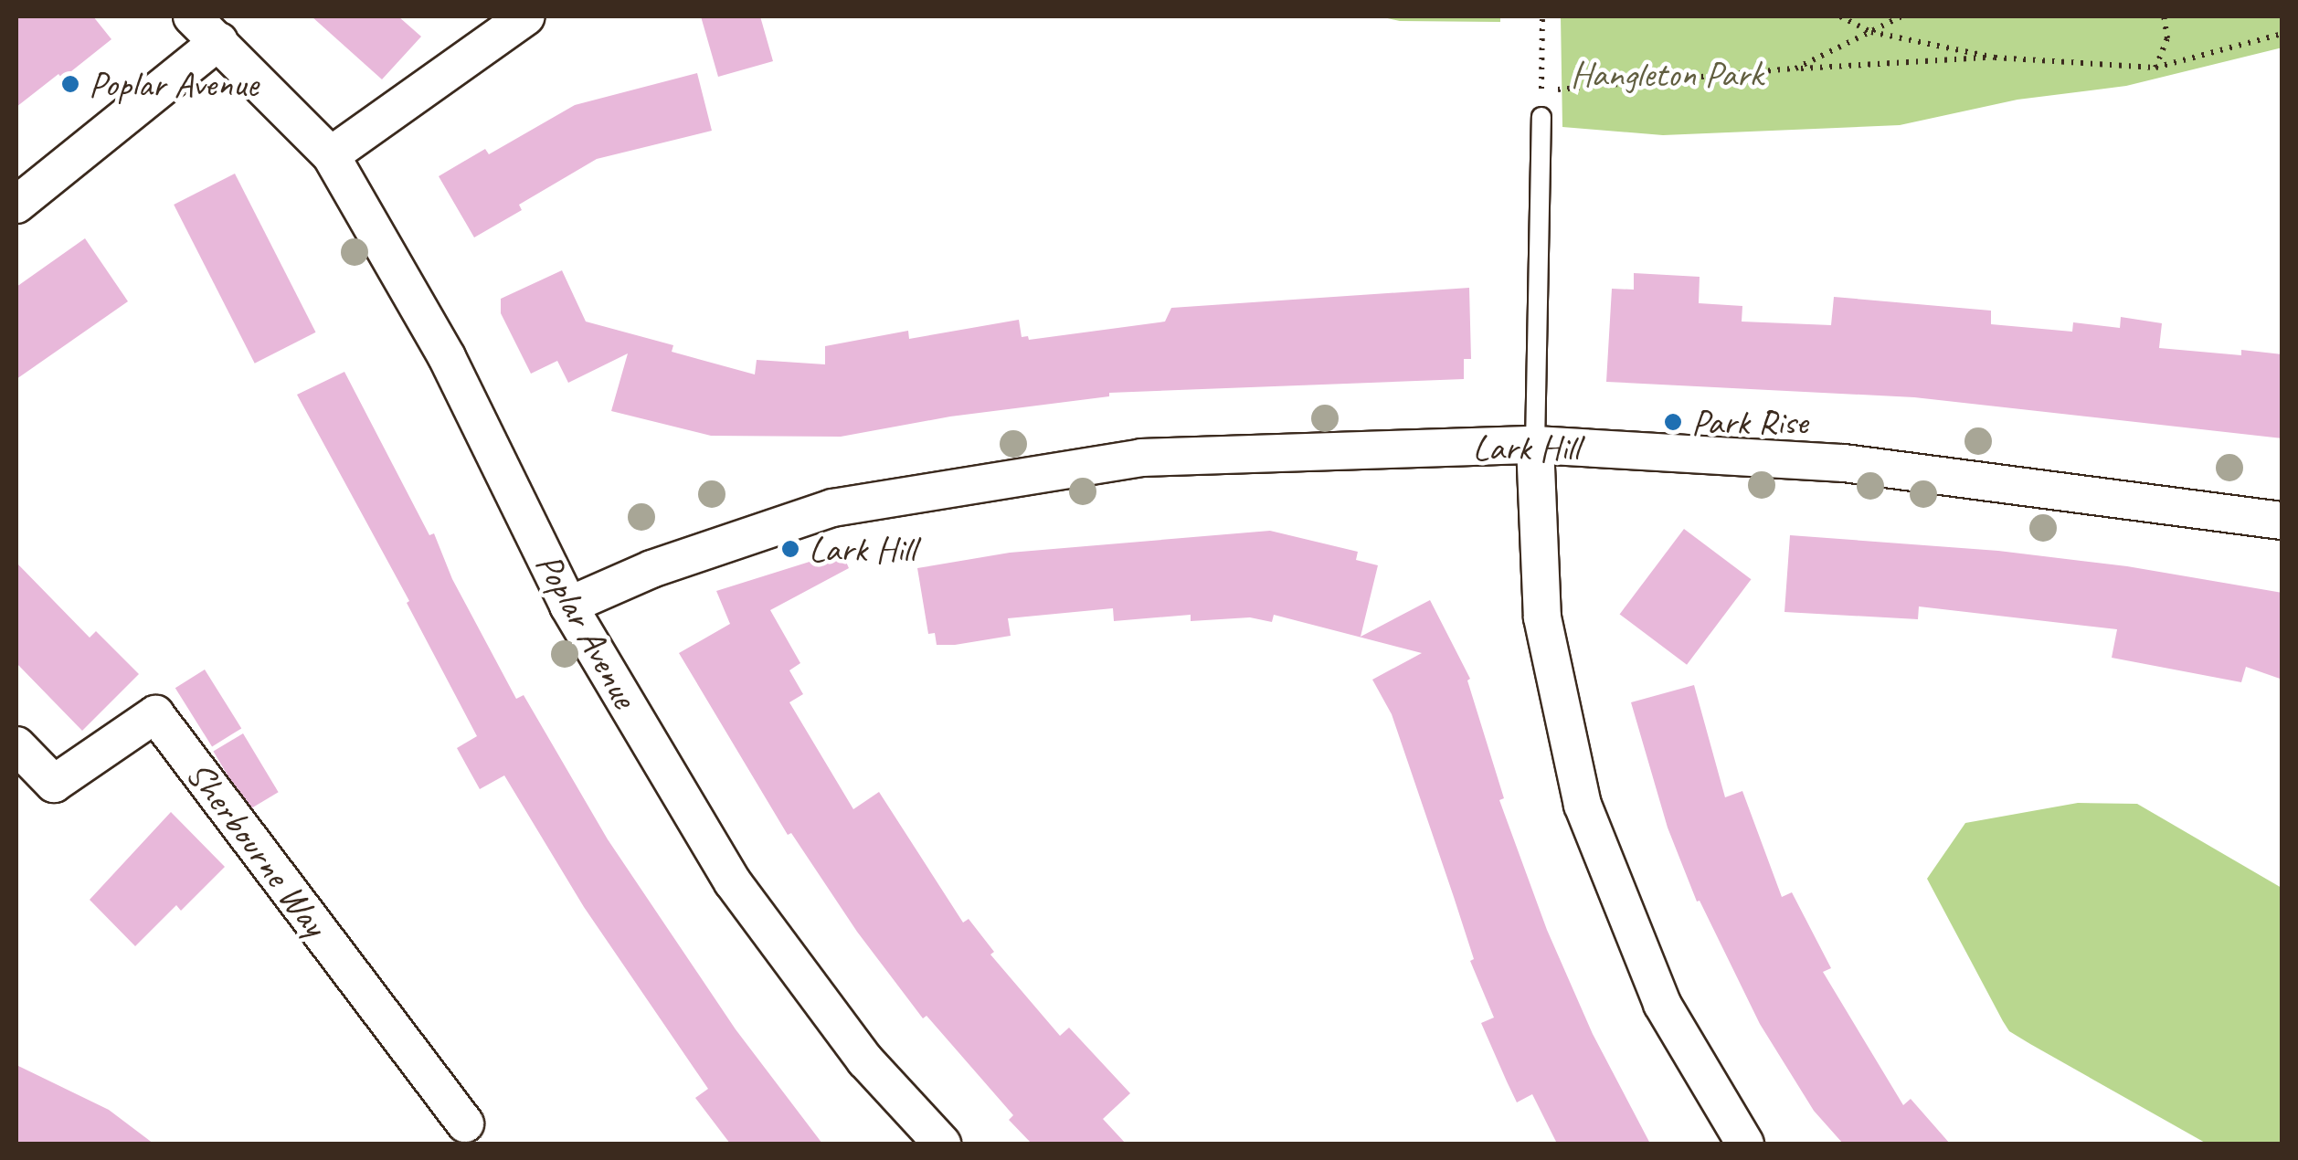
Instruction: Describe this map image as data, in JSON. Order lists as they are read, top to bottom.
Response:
{
  "streets": {
    "street": ["Lark Hill", "Poplar Avenue", "Sherbourne Way"]
  },
  "crossings": [
    ["Lark Hill", "Poplar Avenue"]
  ],
  "parks": ["Hangleton Park"],
  "places": ["Poplar Avenue", "Park Rise", "Lark Hill"]
}
